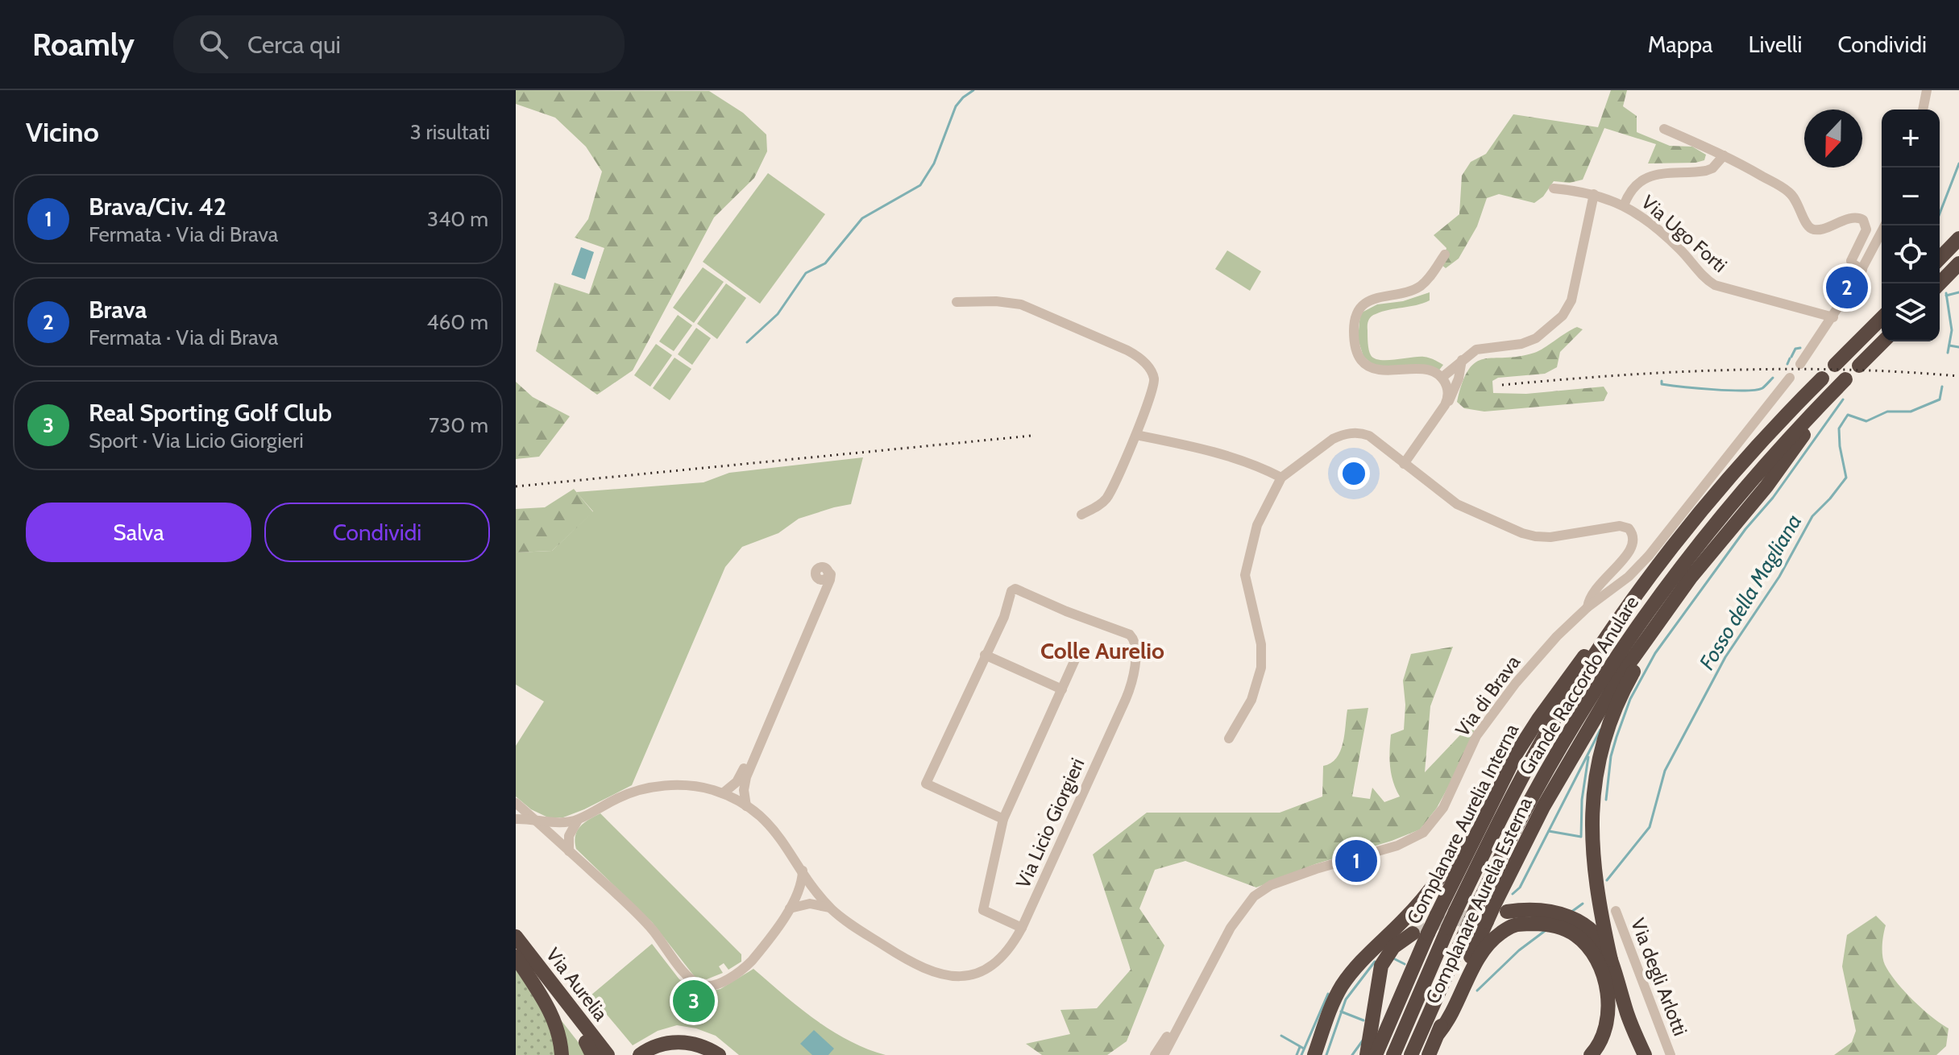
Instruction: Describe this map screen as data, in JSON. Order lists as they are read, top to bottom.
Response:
{
  "streets": {
    "highway": [
      "Grande Raccordo Anulare",
      "Complanare Aurelia Interna",
      "Complanare Aurelia Esterna",
      "Via Aurelia"
    ],
    "street": [
      "Via Ugo Forti",
      "Via di Brava",
      "Via Licio Giorgieri",
      "Via degli Arlotti"
    ]
  },
  "crossings": [
    ["Grande Raccordo Anulare", "Complanare Aurelia Interna"],
    ["Grande Raccordo Anulare", "Complanare Aurelia Esterna"]
  ],
  "districts": ["Colle Aurelio"],
  "water": ["Fosso della Magliana"],
  "north": "bottom",
  "page": {
    "header": "Roamly",
    "search": "Cerca qui",
    "nav": ["Mappa", "Livelli", "Condividi"],
    "heading": ["Vicino", "3 risultati"],
    "map_buttons": ["+", "−"],
    "list": [
      {
        "mark": "1",
        "name": "Brava/Civ. 42",
        "note": "Fermata · Via di Brava",
        "value": "340 m"
      },
      {
        "mark": "2",
        "name": "Brava",
        "note": "Fermata · Via di Brava",
        "value": "460 m"
      },
      {
        "mark": "3",
        "name": "Real Sporting Golf Club",
        "note": "Sport · Via Licio Giorgieri",
        "value": "730 m"
      }
    ],
    "pins": ["2", "1", "3"],
    "buttons": ["Salva", "Condividi"]
  }
}
